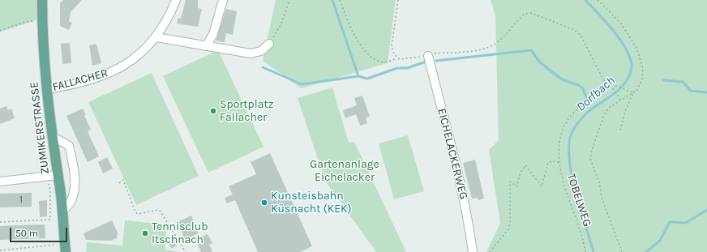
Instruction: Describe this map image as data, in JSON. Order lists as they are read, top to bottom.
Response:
{
  "streets": {
    "main road": ["ZUMIKERSTRASSE"],
    "street": ["FALLACHER", "EICHELACKERWEG"],
    "path": ["TOBELWEG"]
  },
  "crossings": [
    ["FALLACHER", "ZUMIKERSTRASSE"]
  ],
  "water": ["Dorfbach"],
  "parks": ["Gartenanlage Eichelacker"],
  "places": ["Sportplatz Fallacher", "Kunsteisbahn Küsnacht (KEK)", "Tennisclub Itschnach"],
  "house_numbers": ["1"],
  "scale_bar": "50 m"
}
